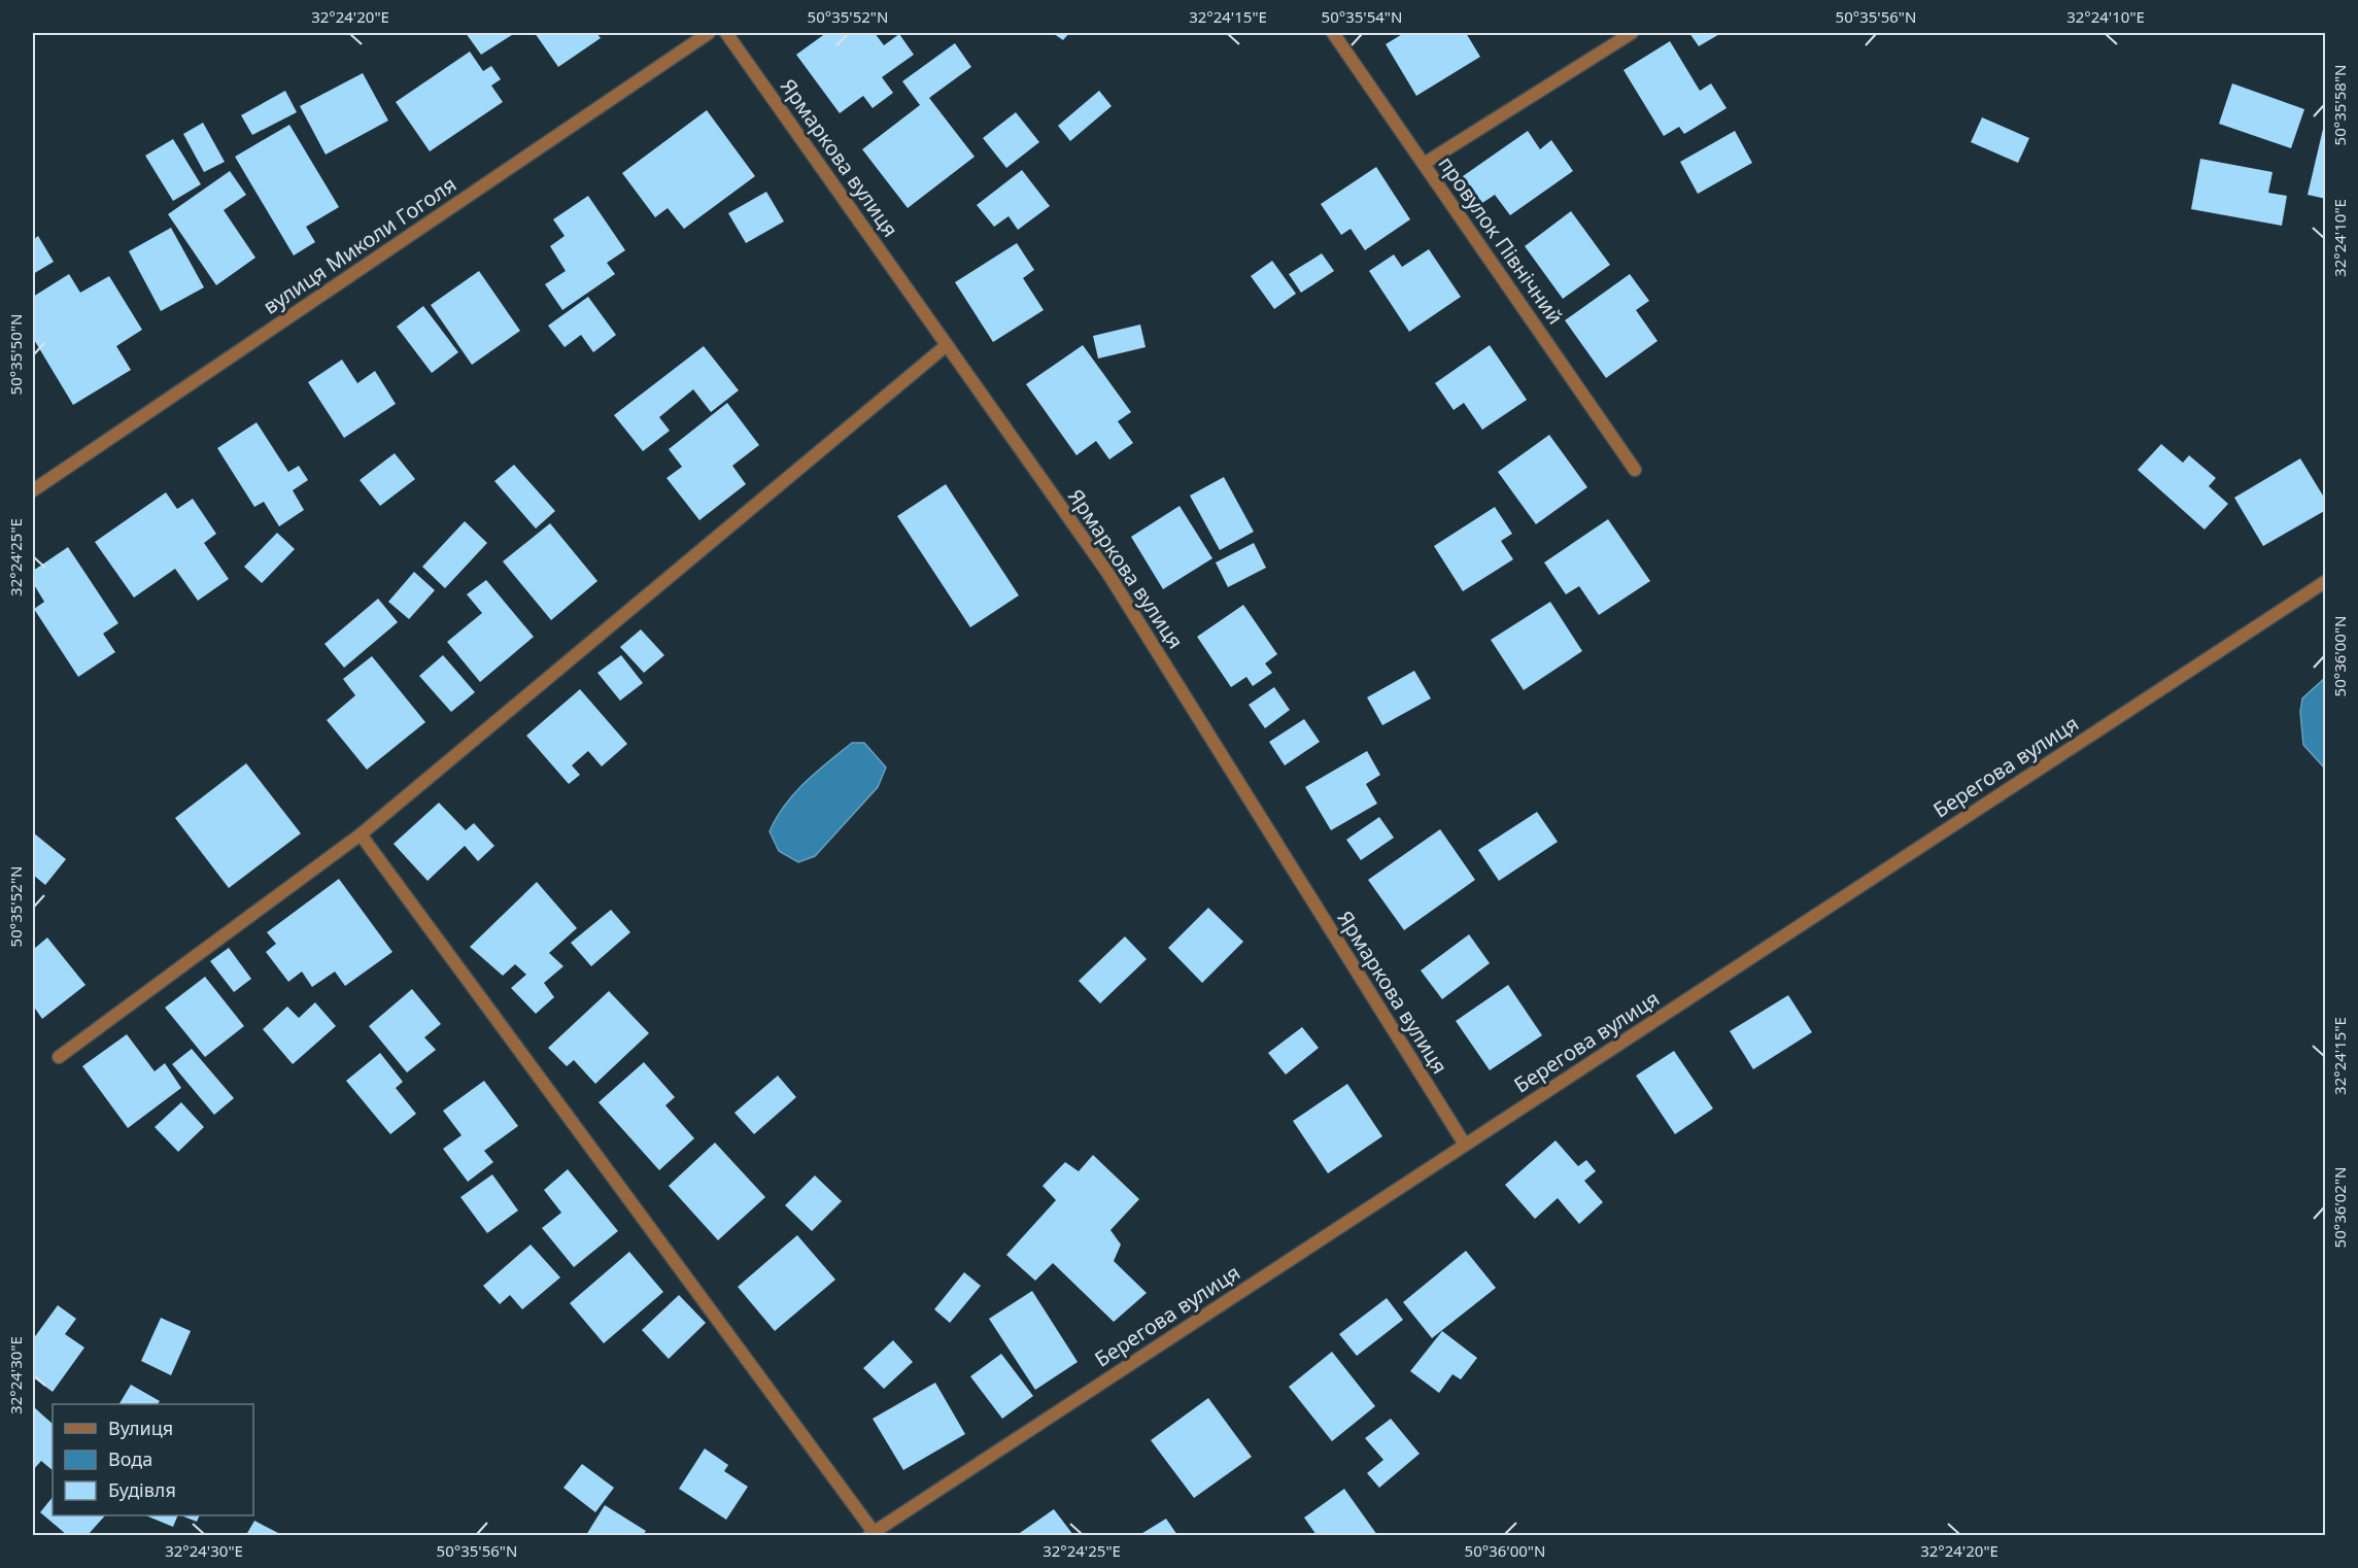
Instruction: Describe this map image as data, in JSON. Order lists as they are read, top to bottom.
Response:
{
  "streets": {
    "street": [
      "Ярмаркова вулиця",
      "провулок Північний",
      "вулиця Миколи Гоголя",
      "Берегова вулиця"
    ]
  },
  "crossings": [
    ["Ярмаркова вулиця", "Берегова вулиця"]
  ],
  "legend": ["Вулиця", "Вода", "Будівля"],
  "coordinates": [
    "32°24'20\"E",
    "50°35'52\"N",
    "32°24'15\"E",
    "50°35'54\"N",
    "50°35'56\"N",
    "32°24'10\"E",
    "50°35'58\"N",
    "50°35'50\"N",
    "32°24'25\"E",
    "50°36'00\"N",
    "50°36'02\"N",
    "32°24'30\"E"
  ]
}
